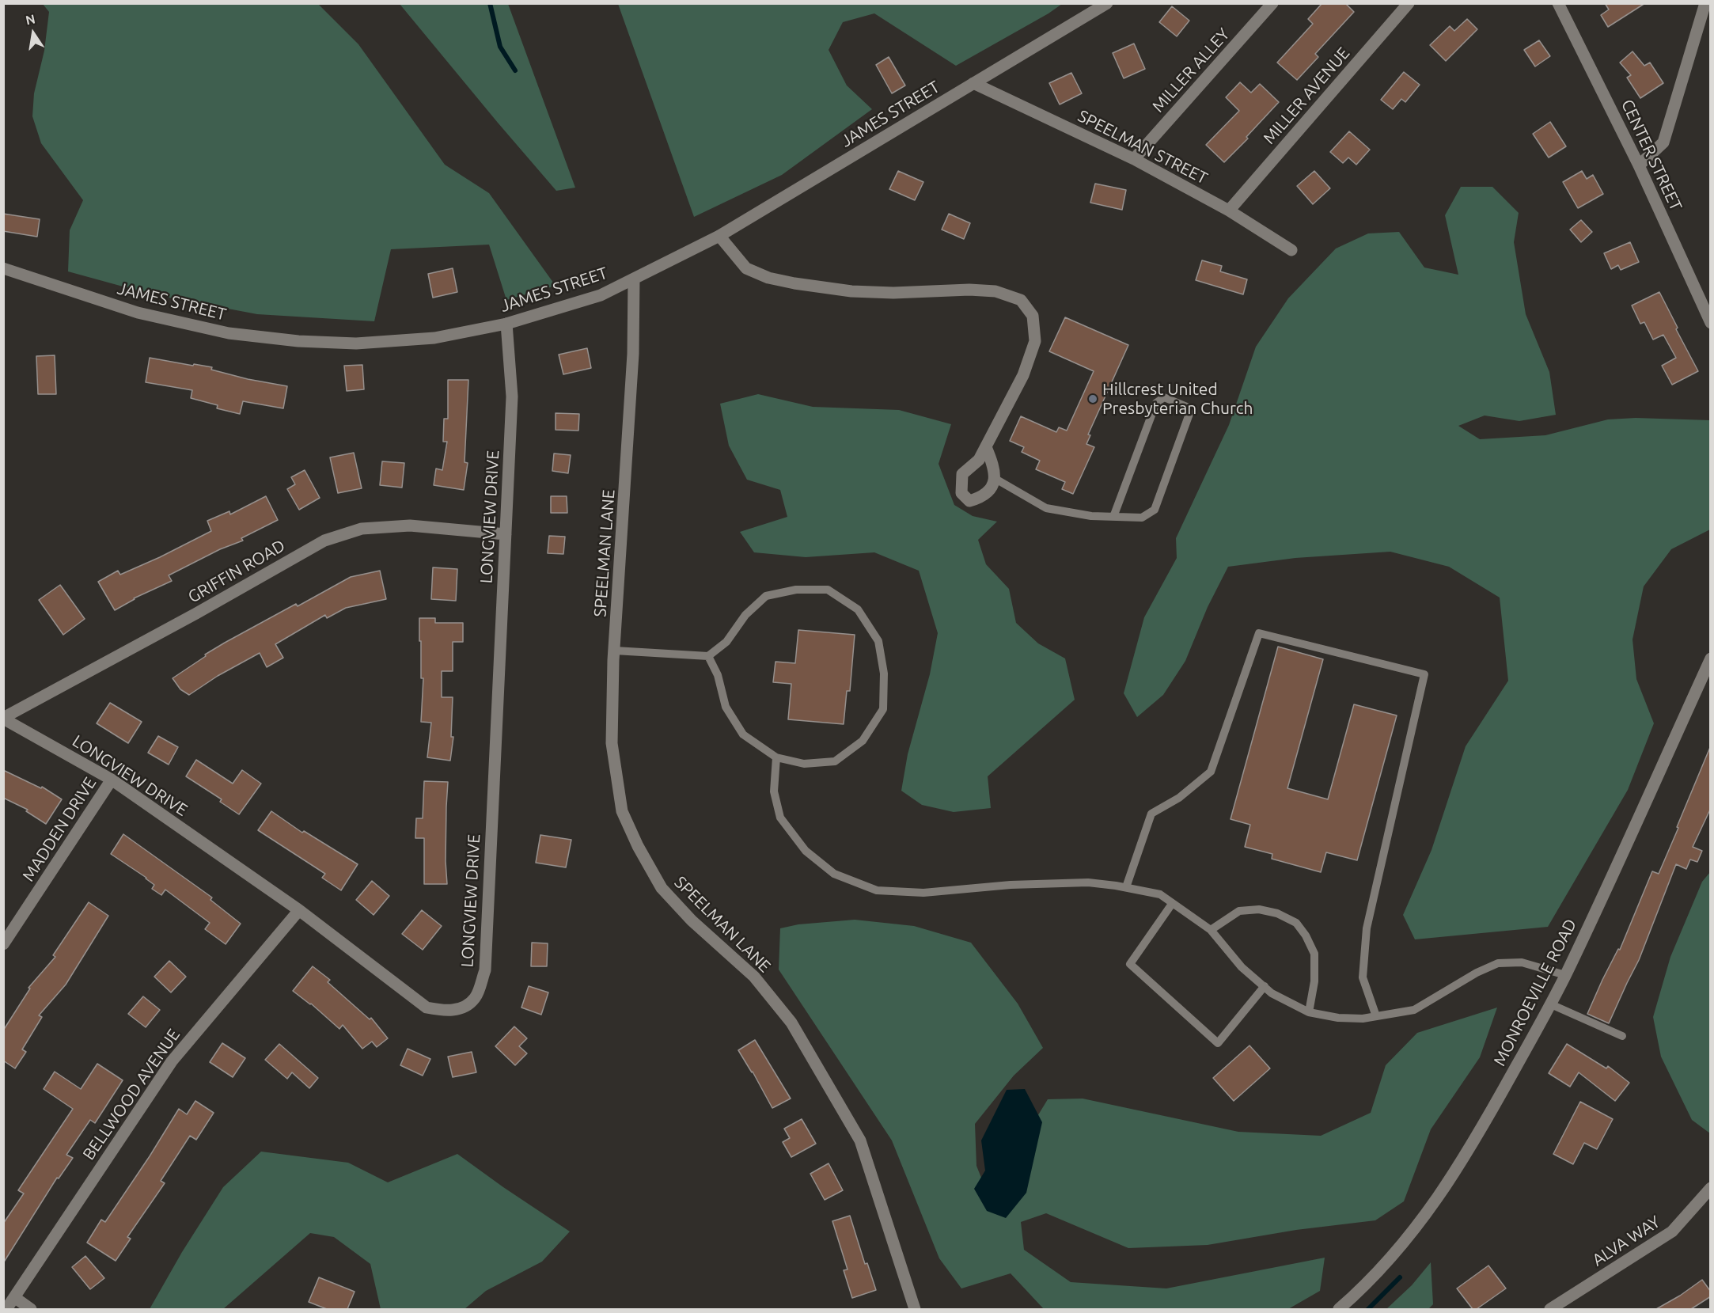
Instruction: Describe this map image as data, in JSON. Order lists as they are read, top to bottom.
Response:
{
  "streets": {
    "street": [
      "MILLER ALLEY",
      "MILLER AVENUE",
      "JAMES STREET",
      "SPEELMAN STREET",
      "CENTER STREET",
      "LONGVIEW DRIVE",
      "SPEELMAN LANE",
      "GRIFFIN ROAD",
      "MADDEN DRIVE",
      "MONROEVILLE ROAD",
      "BELLWOOD AVENUE",
      "ALVA WAY"
    ]
  },
  "crossings": [
    ["MILLER ALLEY", "SPEELMAN STREET"],
    ["MILLER AVENUE", "SPEELMAN STREET"],
    ["JAMES STREET", "SPEELMAN STREET"],
    ["JAMES STREET", "LONGVIEW DRIVE"],
    ["JAMES STREET", "SPEELMAN LANE"],
    ["LONGVIEW DRIVE", "GRIFFIN ROAD"],
    ["LONGVIEW DRIVE", "MADDEN DRIVE"],
    ["LONGVIEW DRIVE", "BELLWOOD AVENUE"]
  ],
  "places": ["Hillcrest United Presbyterian Church"],
  "north": "top"
}
